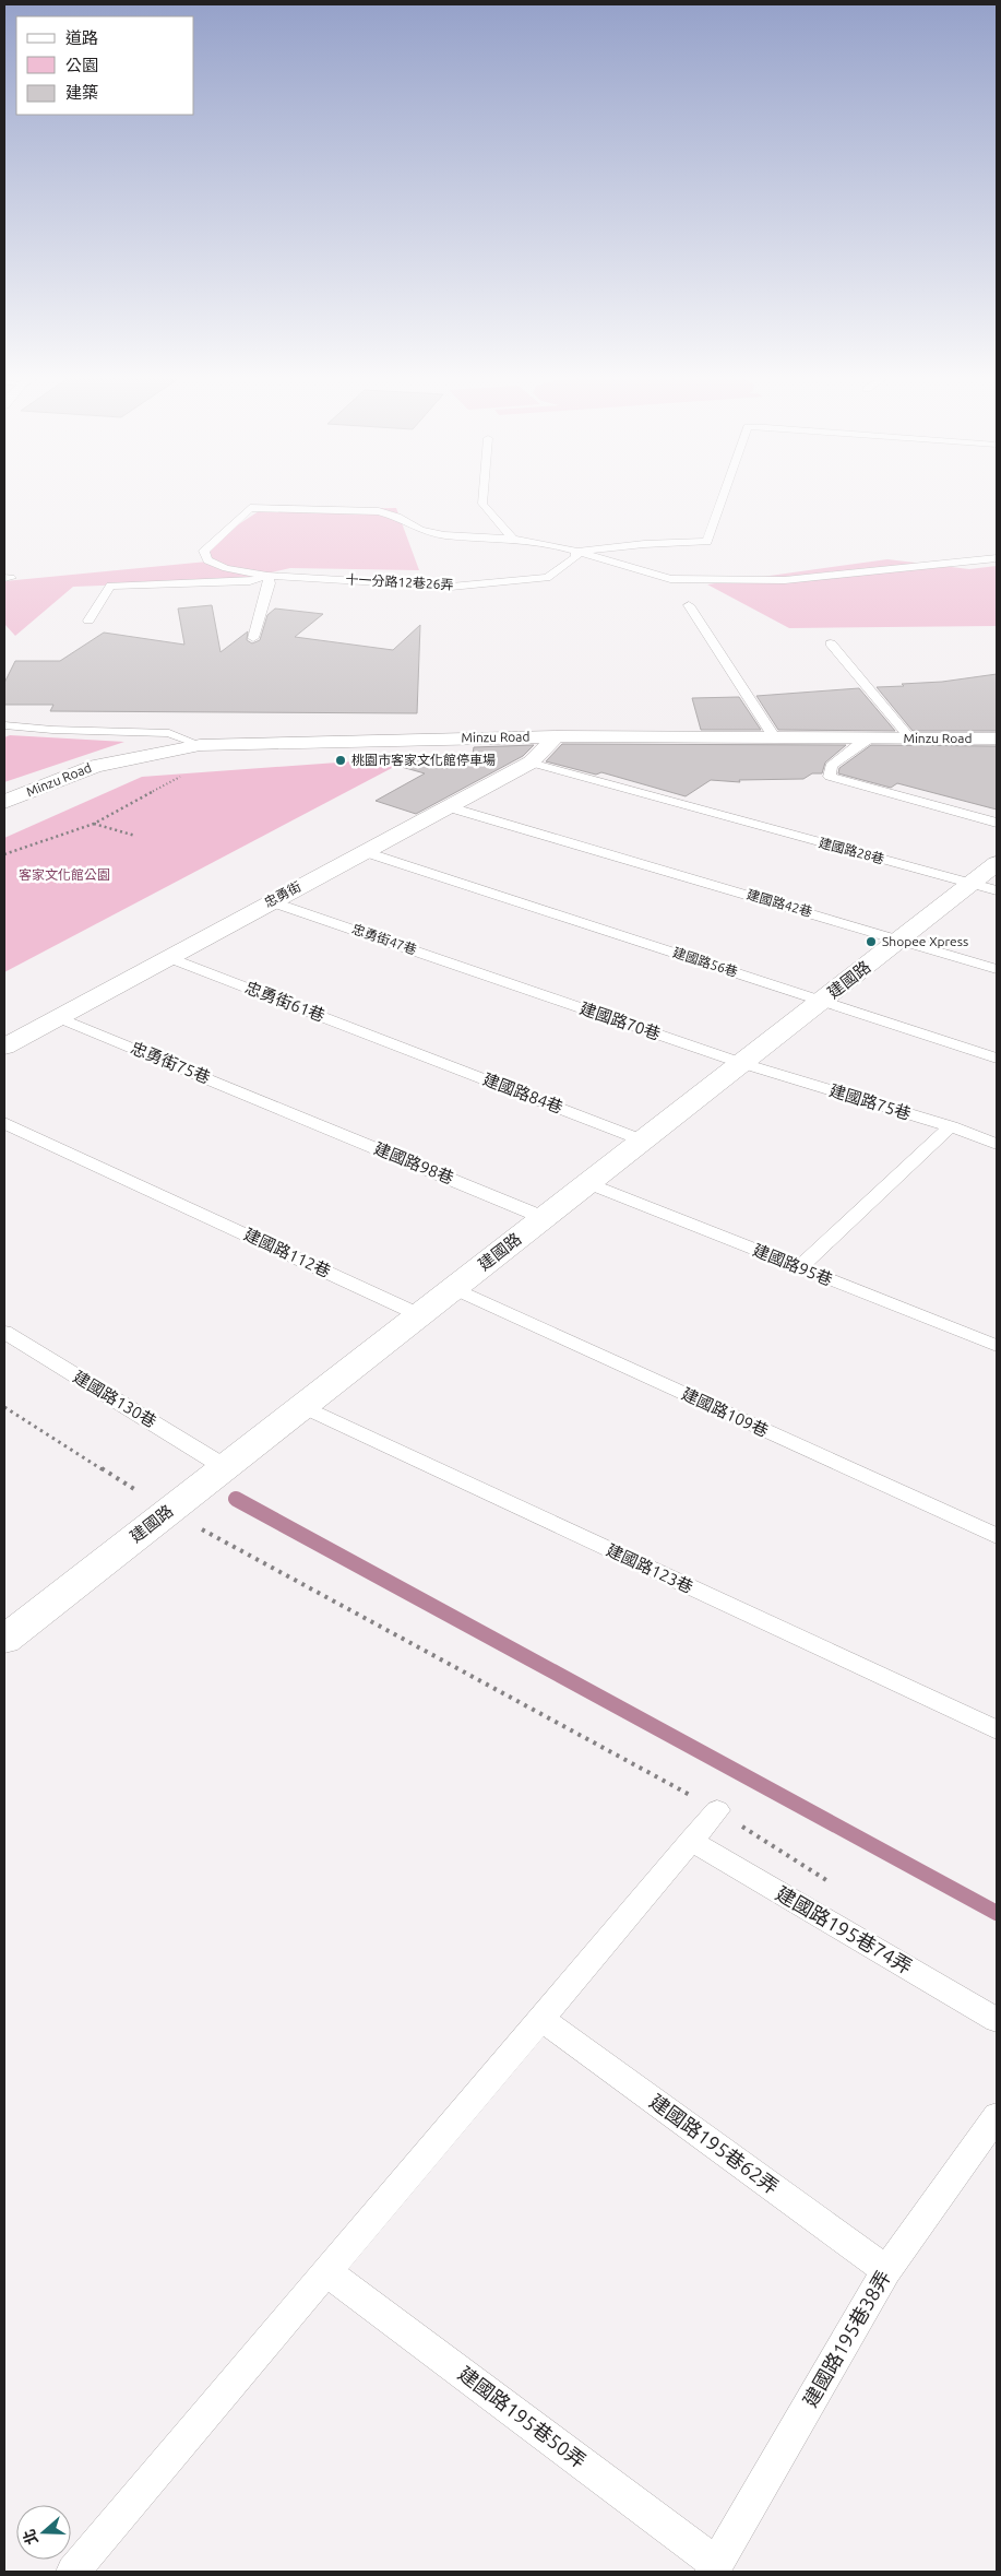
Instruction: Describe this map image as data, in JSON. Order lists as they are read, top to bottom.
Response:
{
  "streets": {
    "street": ["Minzu Road", "忠勇街", "建國路"],
    "lane": [
      "十一分路12巷26弄",
      "建國路28巷",
      "建國路42巷",
      "忠勇街47巷",
      "建國路56巷",
      "忠勇街61巷",
      "建國路70巷",
      "忠勇街75巷",
      "建國路84巷",
      "建國路75巷",
      "建國路98巷",
      "建國路112巷",
      "建國路95巷",
      "建國路130巷",
      "建國路109巷",
      "建國路123巷",
      "建國路195巷74弄",
      "建國路195巷62弄",
      "建國路195巷38弄",
      "建國路195巷50弄"
    ]
  },
  "crossings": [
    ["Minzu Road", "忠勇街"],
    ["建國路28巷", "忠勇街"],
    ["建國路28巷", "建國路"],
    ["忠勇街", "建國路42巷"],
    ["忠勇街", "忠勇街47巷"],
    ["忠勇街", "建國路56巷"],
    ["忠勇街", "忠勇街61巷"],
    ["忠勇街", "忠勇街75巷"],
    ["建國路42巷", "建國路"],
    ["忠勇街47巷", "建國路70巷"],
    ["建國路56巷", "建國路"],
    ["建國路", "建國路70巷"],
    ["建國路", "建國路84巷"],
    ["建國路", "建國路75巷"],
    ["建國路", "建國路98巷"],
    ["建國路", "建國路112巷"],
    ["建國路", "建國路95巷"],
    ["建國路", "建國路130巷"],
    ["建國路", "建國路109巷"],
    ["建國路", "建國路123巷"],
    ["忠勇街61巷", "建國路84巷"],
    ["建國路70巷", "建國路75巷"],
    ["忠勇街75巷", "建國路98巷"],
    ["建國路195巷62弄", "建國路195巷38弄"],
    ["建國路195巷38弄", "建國路195巷50弄"]
  ],
  "parks": ["客家文化館公園"],
  "places": ["桃園市客家文化館停車場", "Shopee Xpress"],
  "legend": ["道路", "公園", "建築"],
  "north": "left"
}
